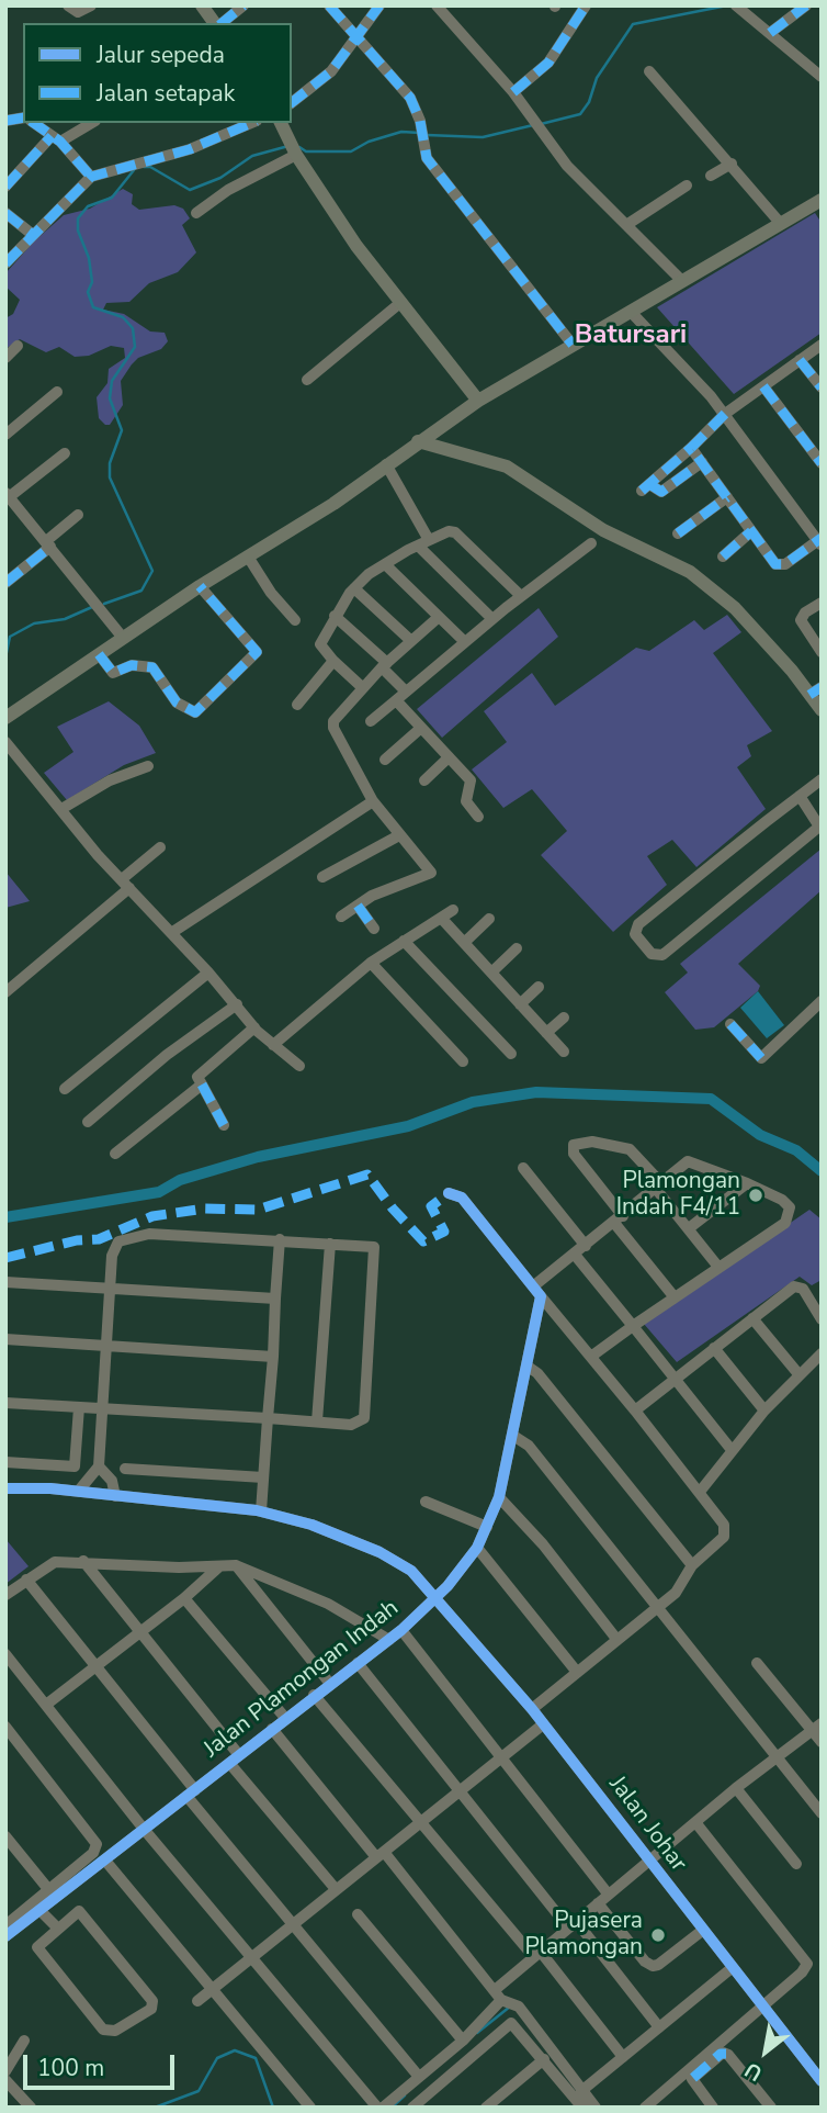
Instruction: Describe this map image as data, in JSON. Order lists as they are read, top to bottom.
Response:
{
  "streets": {
    "street": ["Jalan Plamongan Indah", "Jalan Johar"]
  },
  "crossings": [
    ["Jalan Plamongan Indah", "Jalan Johar"]
  ],
  "districts": ["Batursari"],
  "places": ["Plamongan Indah F4/11", "Pujasera Plamongan"],
  "legend": ["Jalur sepeda", "Jalan setapak"],
  "scale_bar": "100 m",
  "north": "bottom left"
}
